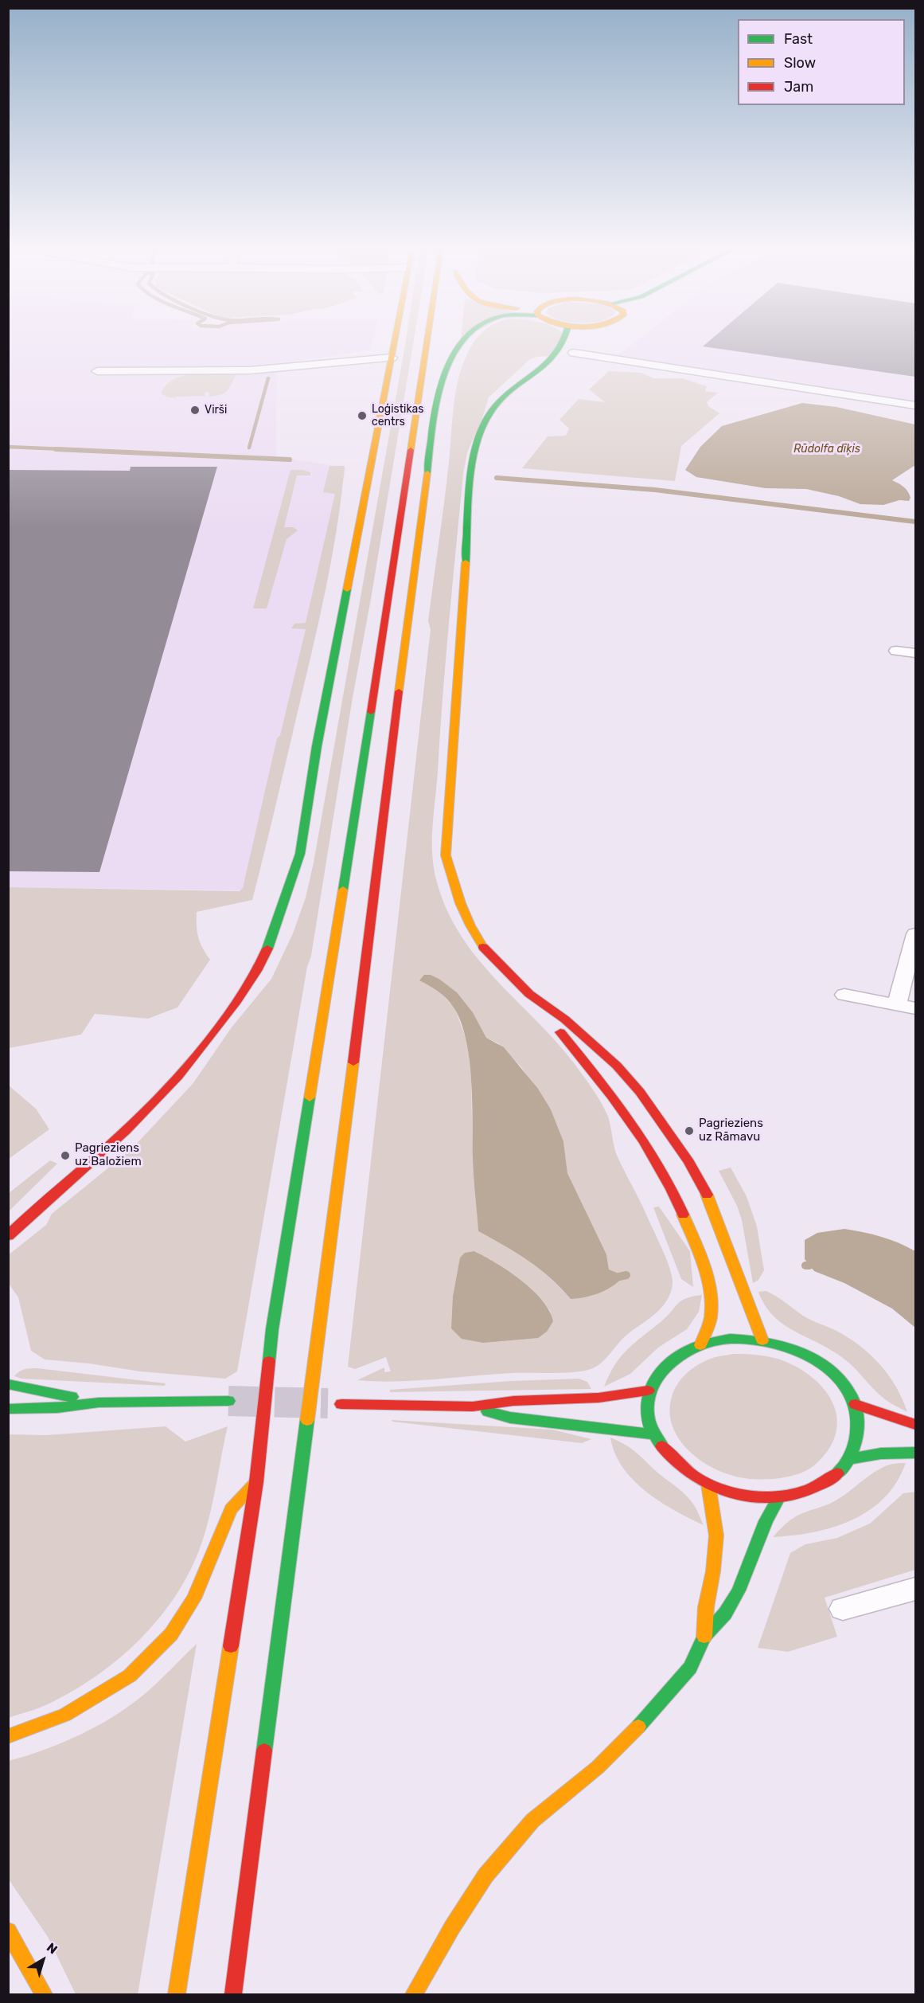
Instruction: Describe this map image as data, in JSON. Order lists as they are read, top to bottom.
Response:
{
  "water": ["Rūdolfa dīķis"],
  "places": [
    "Virši",
    "Loģistikas centrs",
    "Pagrieziens uz Rāmavu",
    "Pagrieziens uz Baložiem"
  ],
  "legend": ["Fast", "Slow", "Jam"],
  "north": "top right"
}
